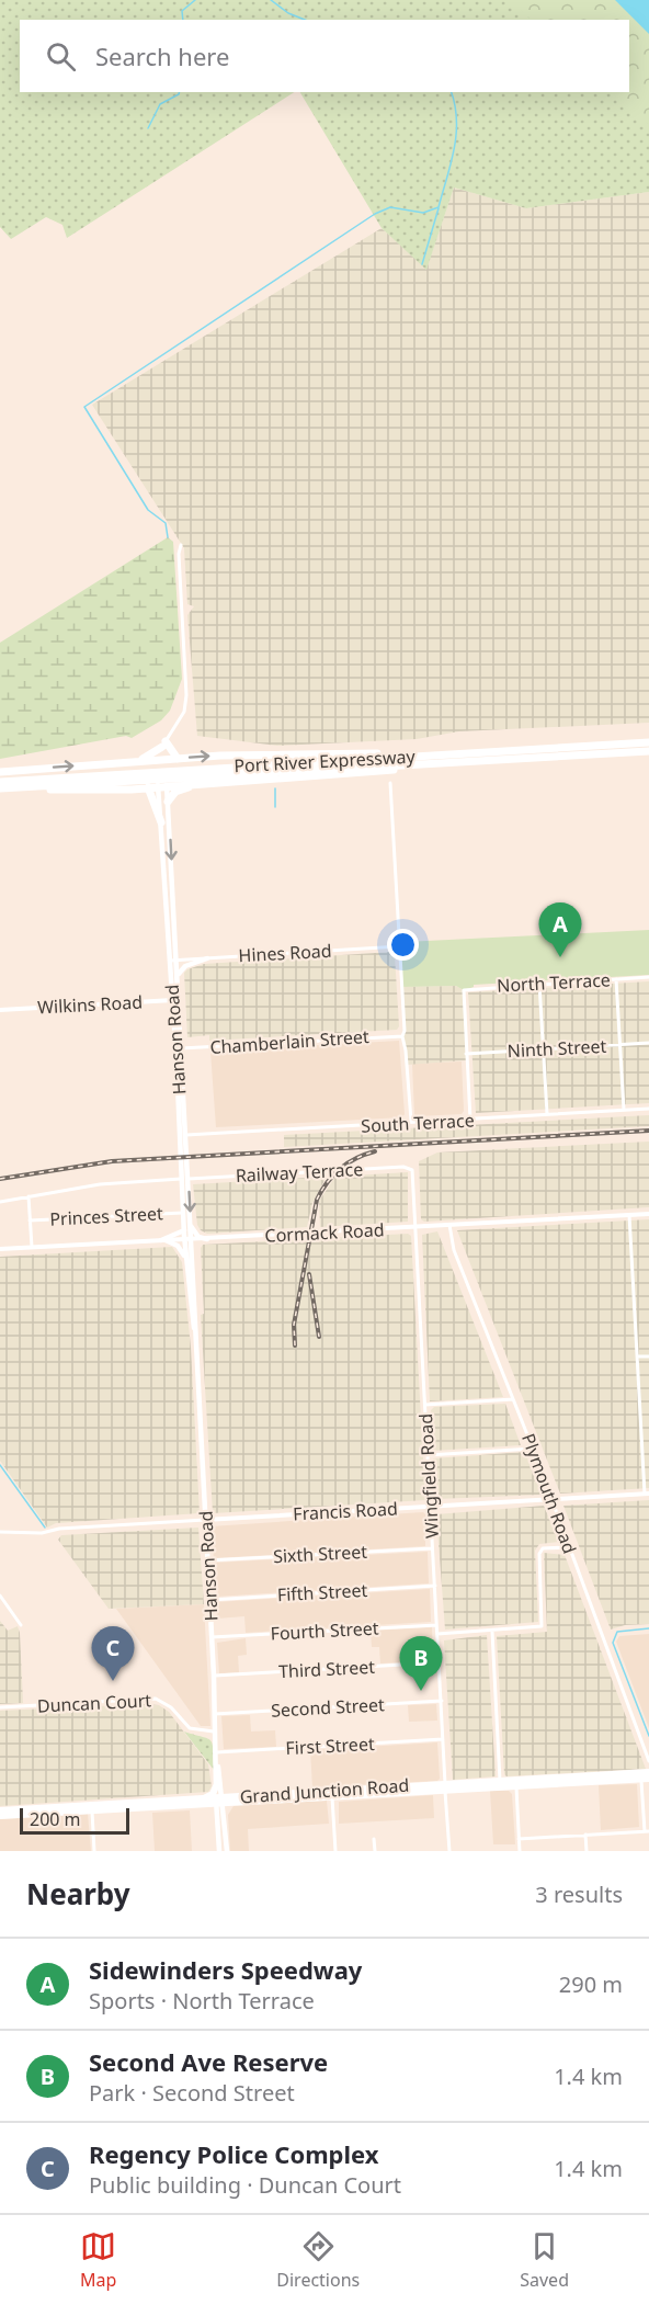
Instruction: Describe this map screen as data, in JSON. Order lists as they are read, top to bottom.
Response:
{
  "streets": {
    "highway": ["Port River Expressway", "Grand Junction Road"],
    "main road": ["Hanson Road"],
    "street": [
      "Hines Road",
      "North Terrace",
      "Wilkins Road",
      "Chamberlain Street",
      "Ninth Street",
      "South Terrace",
      "Railway Terrace",
      "Princes Street",
      "Cormack Road",
      "Wingfield Road",
      "Plymouth Road",
      "Francis Road",
      "Sixth Street",
      "Fifth Street",
      "Fourth Street",
      "Third Street",
      "Duncan Court",
      "Second Street",
      "First Street"
    ]
  },
  "crossings": [
    ["Hines Road", "Hanson Road"],
    ["North Terrace", "Ninth Street"],
    ["Wilkins Road", "Hanson Road"],
    ["Hanson Road", "Chamberlain Street"],
    ["Hanson Road", "South Terrace"],
    ["Hanson Road", "Railway Terrace"],
    ["Hanson Road", "Princes Street"],
    ["Hanson Road", "Cormack Road"],
    ["Hanson Road", "Francis Road"],
    ["Hanson Road", "Sixth Street"],
    ["Hanson Road", "Fifth Street"],
    ["Hanson Road", "Fourth Street"],
    ["Hanson Road", "Third Street"],
    ["Hanson Road", "Duncan Court"],
    ["Hanson Road", "Second Street"],
    ["Hanson Road", "First Street"],
    ["Hanson Road", "Grand Junction Road"],
    ["Railway Terrace", "Wingfield Road"],
    ["Cormack Road", "Wingfield Road"],
    ["Cormack Road", "Plymouth Road"],
    ["Wingfield Road", "Francis Road"],
    ["Wingfield Road", "Sixth Street"],
    ["Wingfield Road", "Fifth Street"],
    ["Wingfield Road", "Fourth Street"],
    ["Wingfield Road", "Third Street"],
    ["Wingfield Road", "Second Street"],
    ["Wingfield Road", "First Street"],
    ["Wingfield Road", "Grand Junction Road"],
    ["Plymouth Road", "Francis Road"]
  ],
  "scale_bar": "200 m",
  "page": {
    "search": "Search here",
    "pins": ["A", "C", "B"],
    "scale": "200 m",
    "heading": ["Nearby", "3 results"],
    "list": [
      {
        "mark": "A",
        "name": "Sidewinders Speedway",
        "note": "Sports · North Terrace",
        "value": "290 m"
      },
      {
        "mark": "B",
        "name": "Second Ave Reserve",
        "note": "Park · Second Street",
        "value": "1.4 km"
      },
      {
        "mark": "C",
        "name": "Regency Police Complex",
        "note": "Public building · Duncan Court",
        "value": "1.4 km"
      }
    ],
    "nav": ["Map", "Directions", "Saved"]
  }
}
